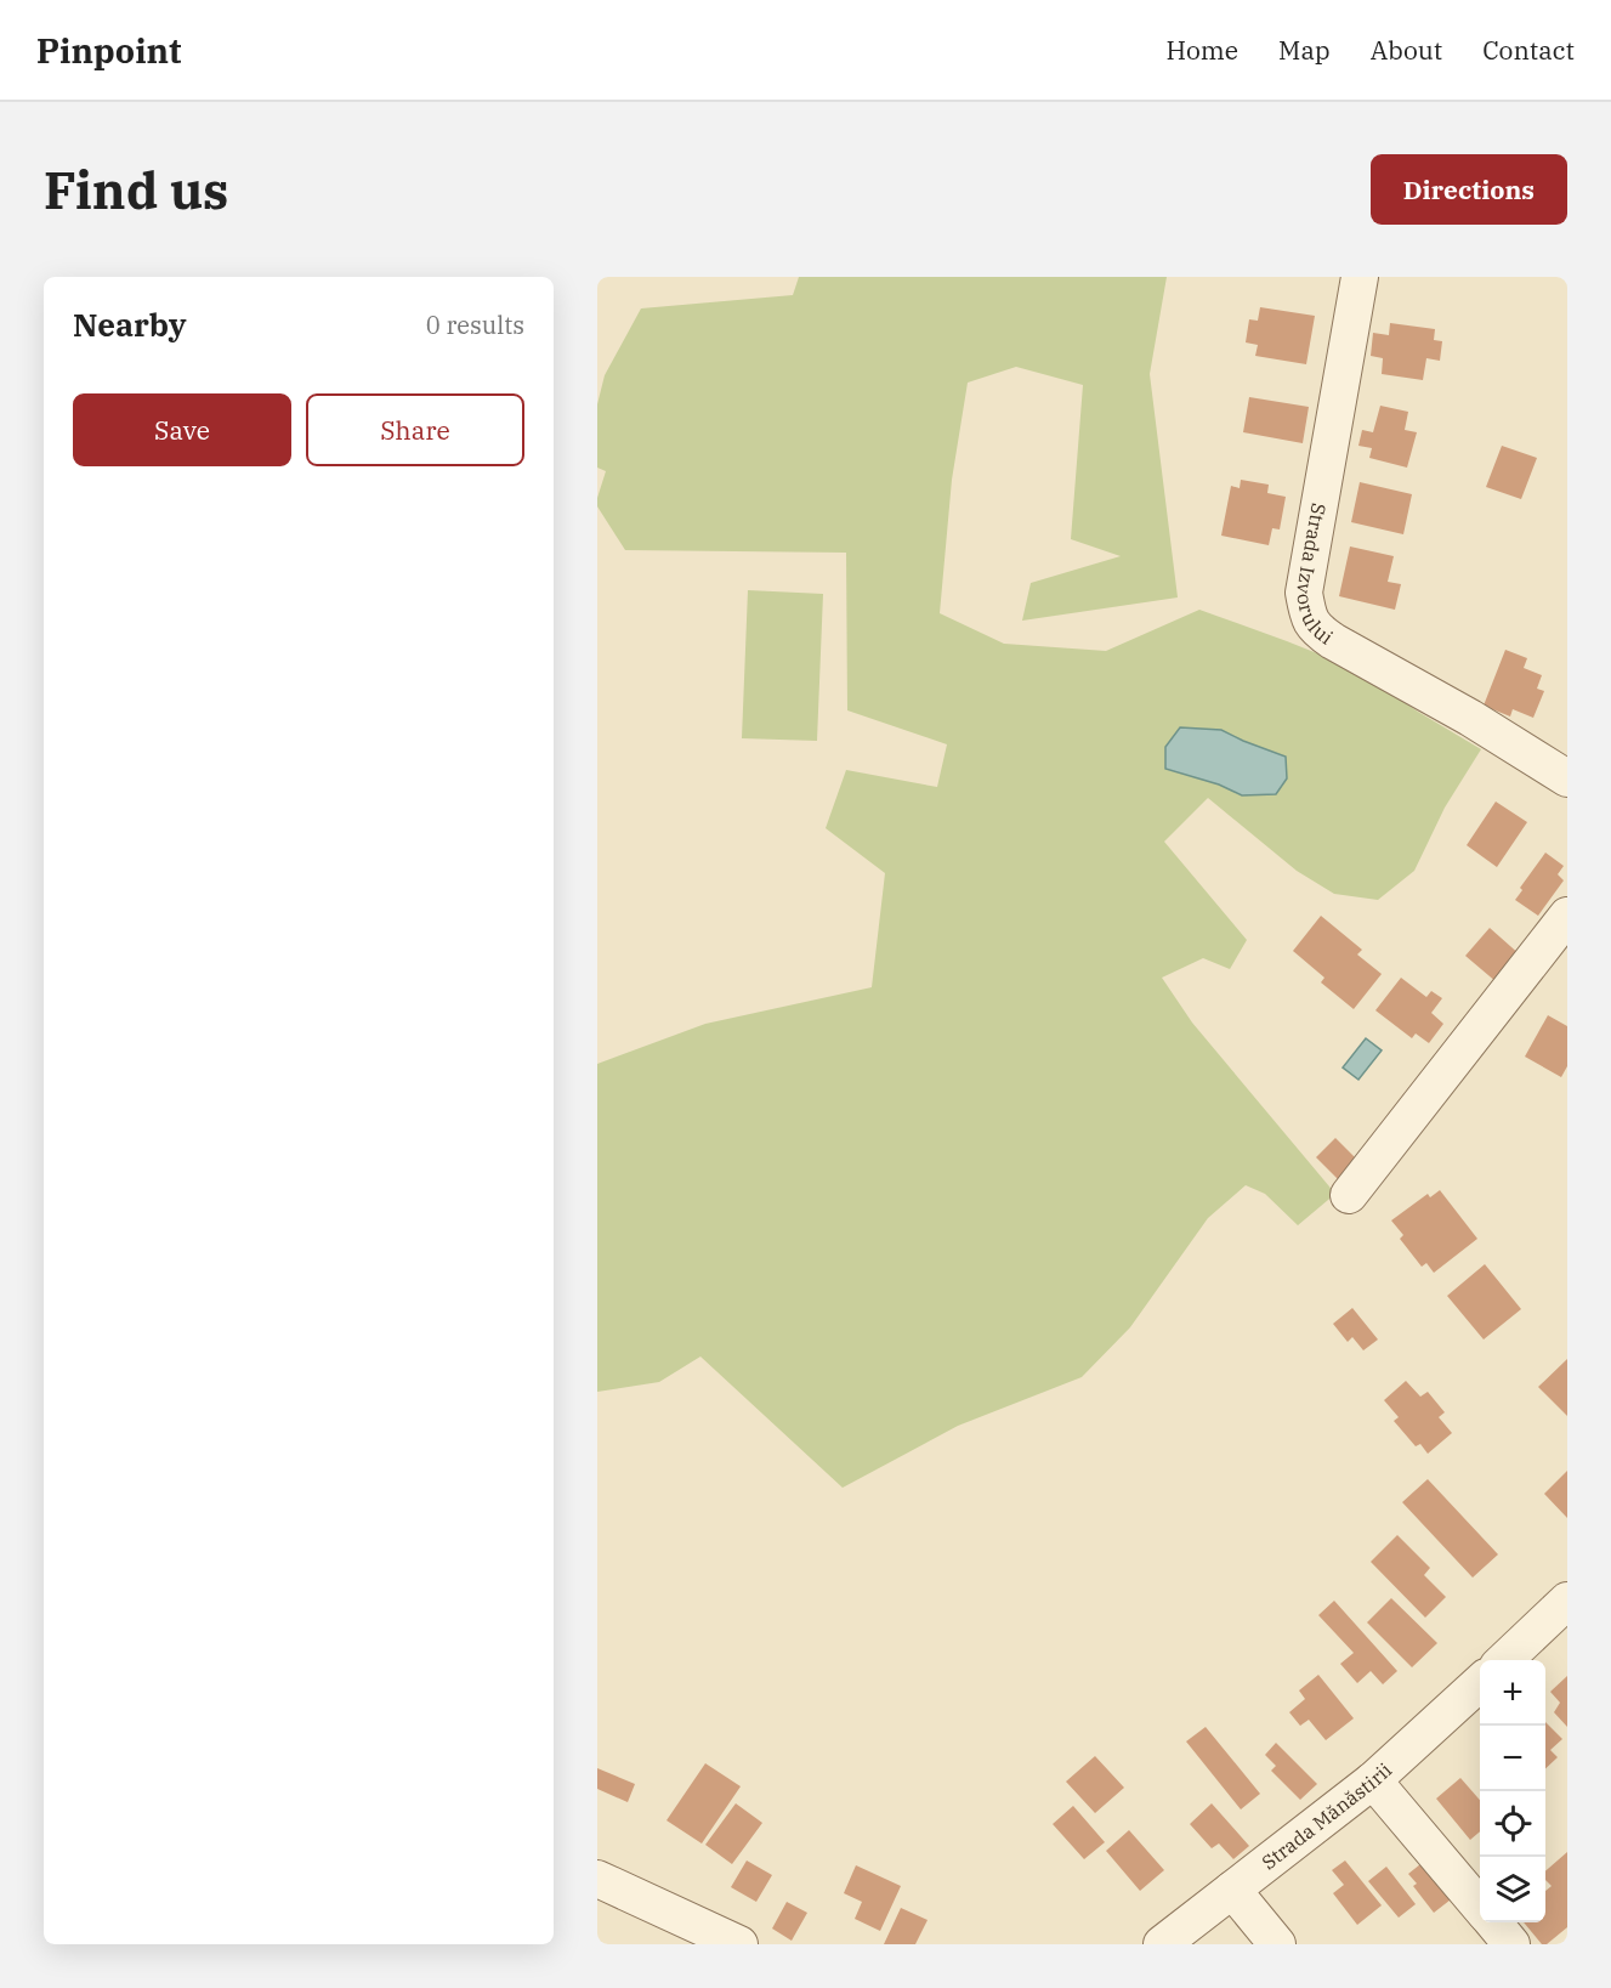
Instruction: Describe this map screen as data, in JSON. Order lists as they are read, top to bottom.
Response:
{
  "streets": {
    "street": ["Strada Izvorului", "Strada Mănăstirii"]
  },
  "page": {
    "header": "Pinpoint",
    "nav": [
      "Home",
      "Map",
      "About",
      "Contact"
    ],
    "buttons": [
      "Directions",
      ["Save", "Share"]
    ],
    "title": "Find us",
    "heading": ["Nearby", "0 results"],
    "map_buttons": ["+", "−"]
  }
}
